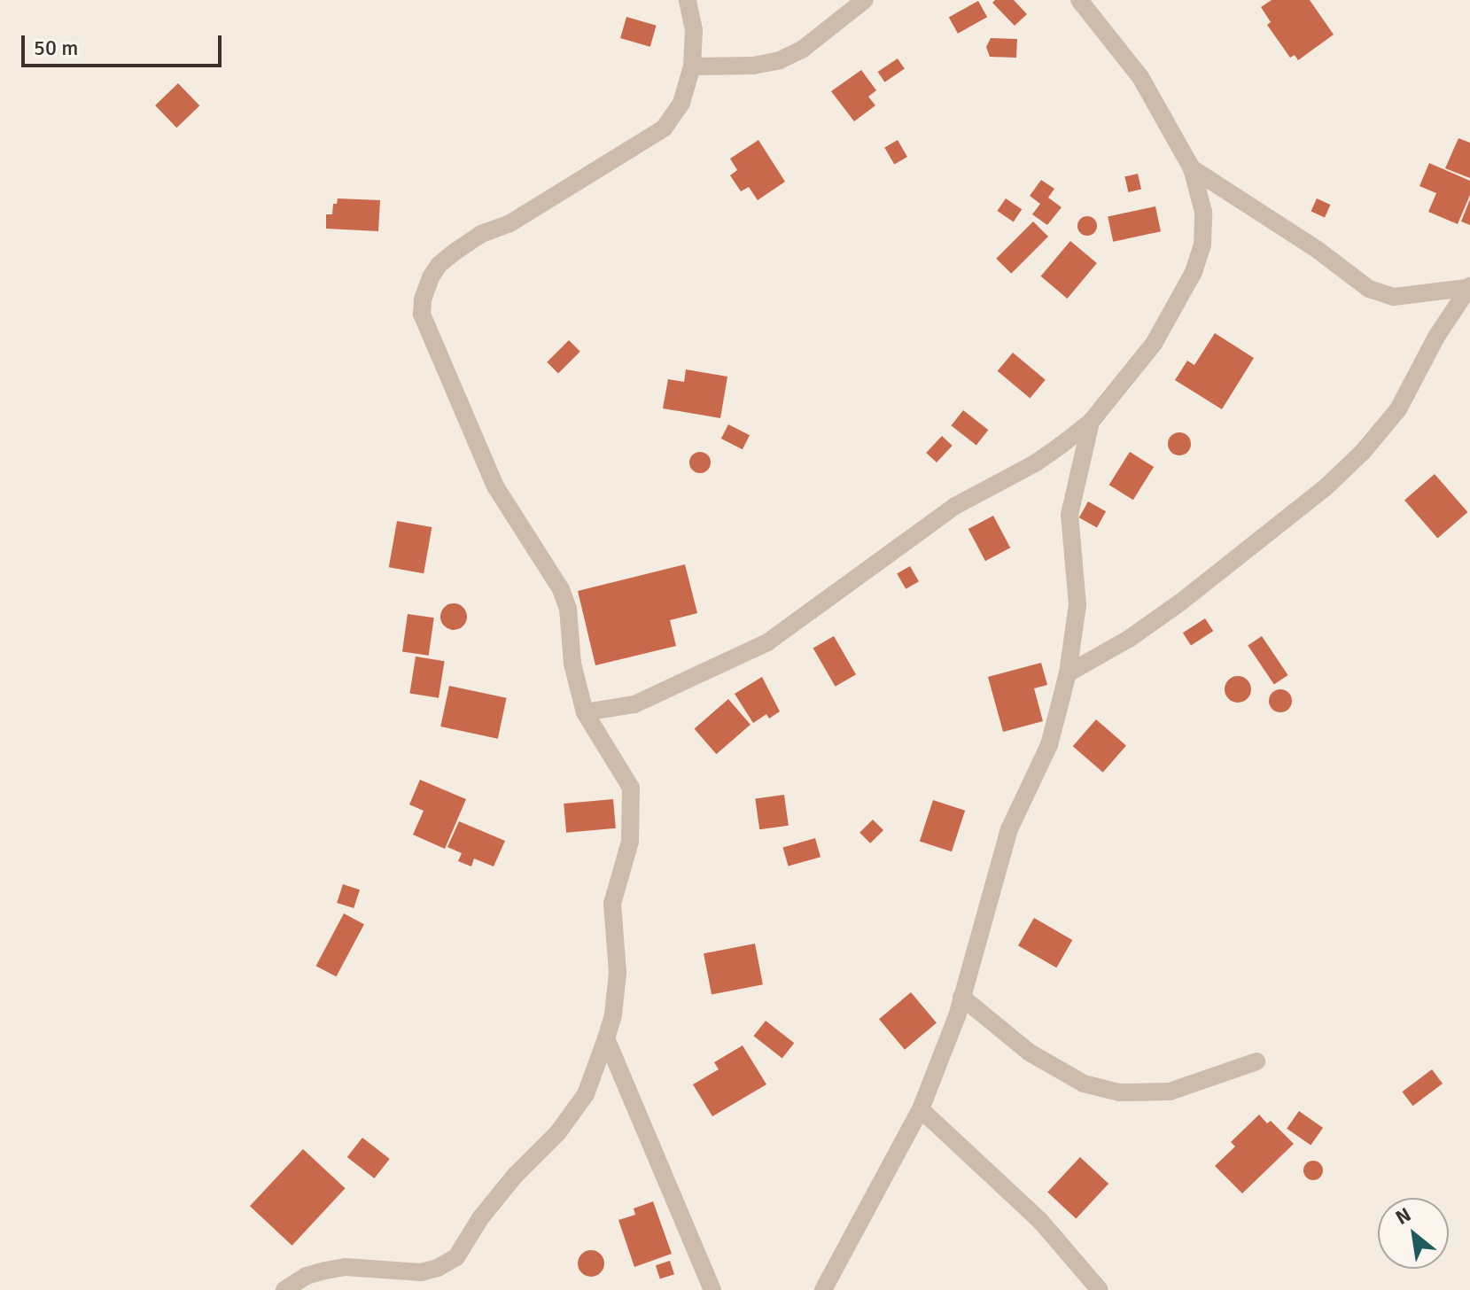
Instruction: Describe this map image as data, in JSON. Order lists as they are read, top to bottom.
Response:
{
  "scale_bar": "50 m",
  "north": "top left"
}
